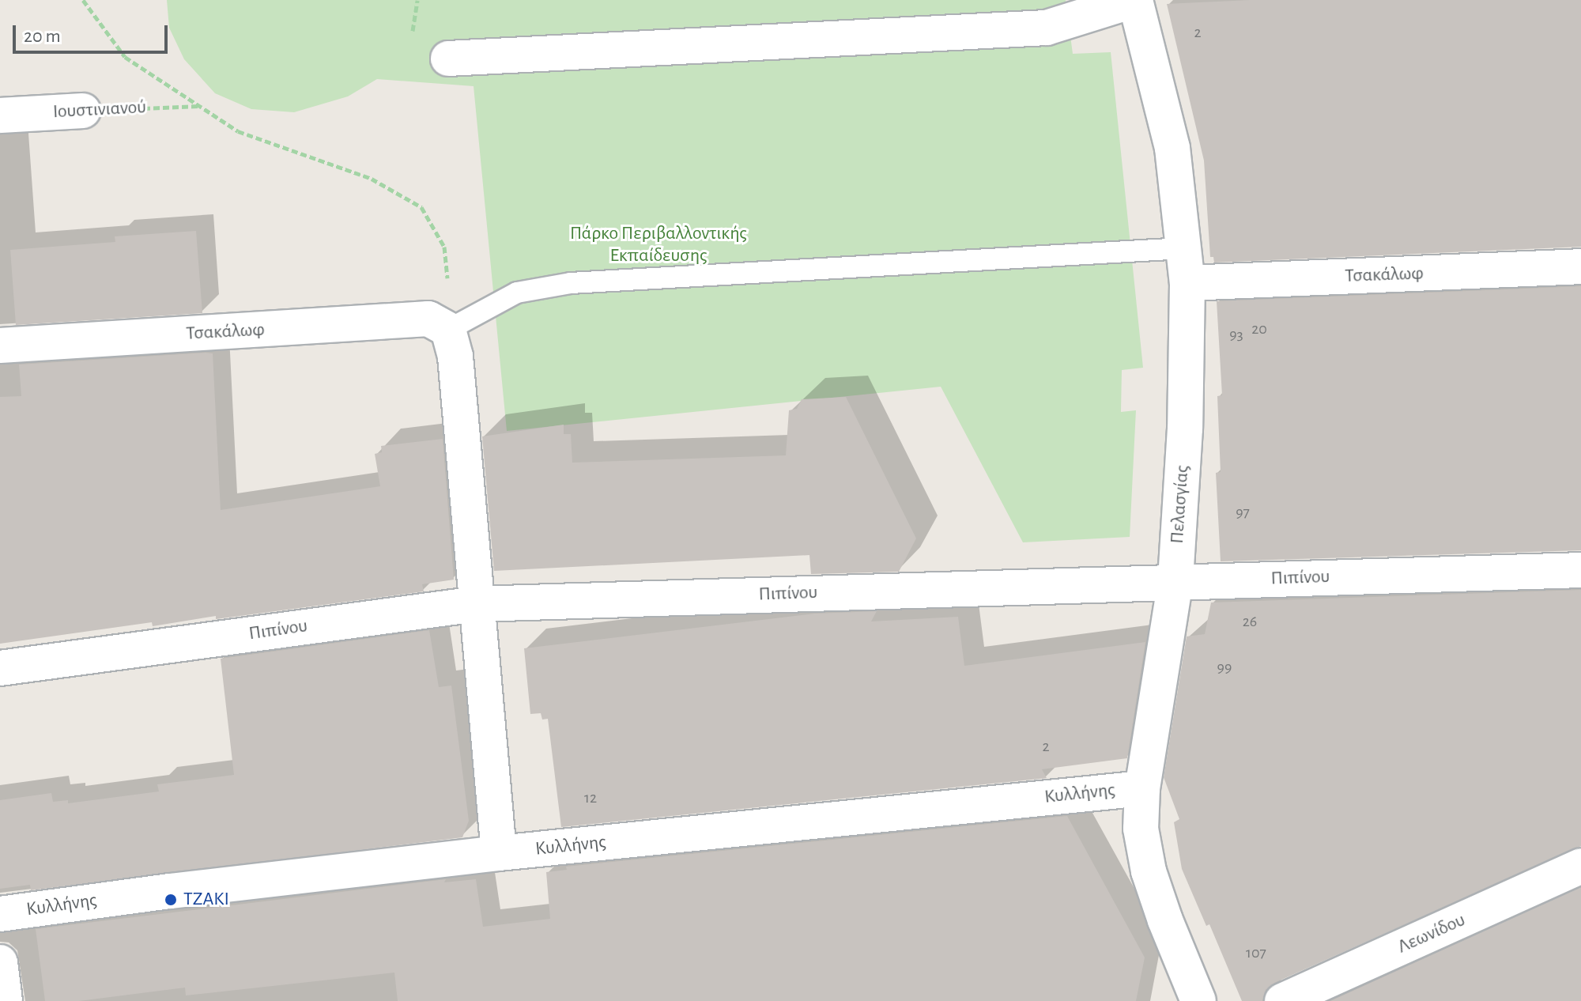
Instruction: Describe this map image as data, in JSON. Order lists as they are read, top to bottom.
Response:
{
  "streets": {
    "street": [
      "Ιουστινιανού",
      "Τσακάλωφ",
      "Πελασγίας",
      "Πιπίνου",
      "Κυλλήνης",
      "Λεωνίδου"
    ]
  },
  "crossings": [
    ["Τσακάλωφ", "Πελασγίας"],
    ["Πελασγίας", "Πιπίνου"],
    ["Πελασγίας", "Κυλλήνης"]
  ],
  "parks": ["Πάρκο Περιβαλλοντικής Εκπαίδευσης"],
  "places": ["ΤΖΑΚΙ"],
  "house_numbers": [
    "2",
    "20",
    "93",
    "97",
    "26",
    "99",
    "2",
    "12",
    "107"
  ],
  "scale_bar": "20 m"
}
